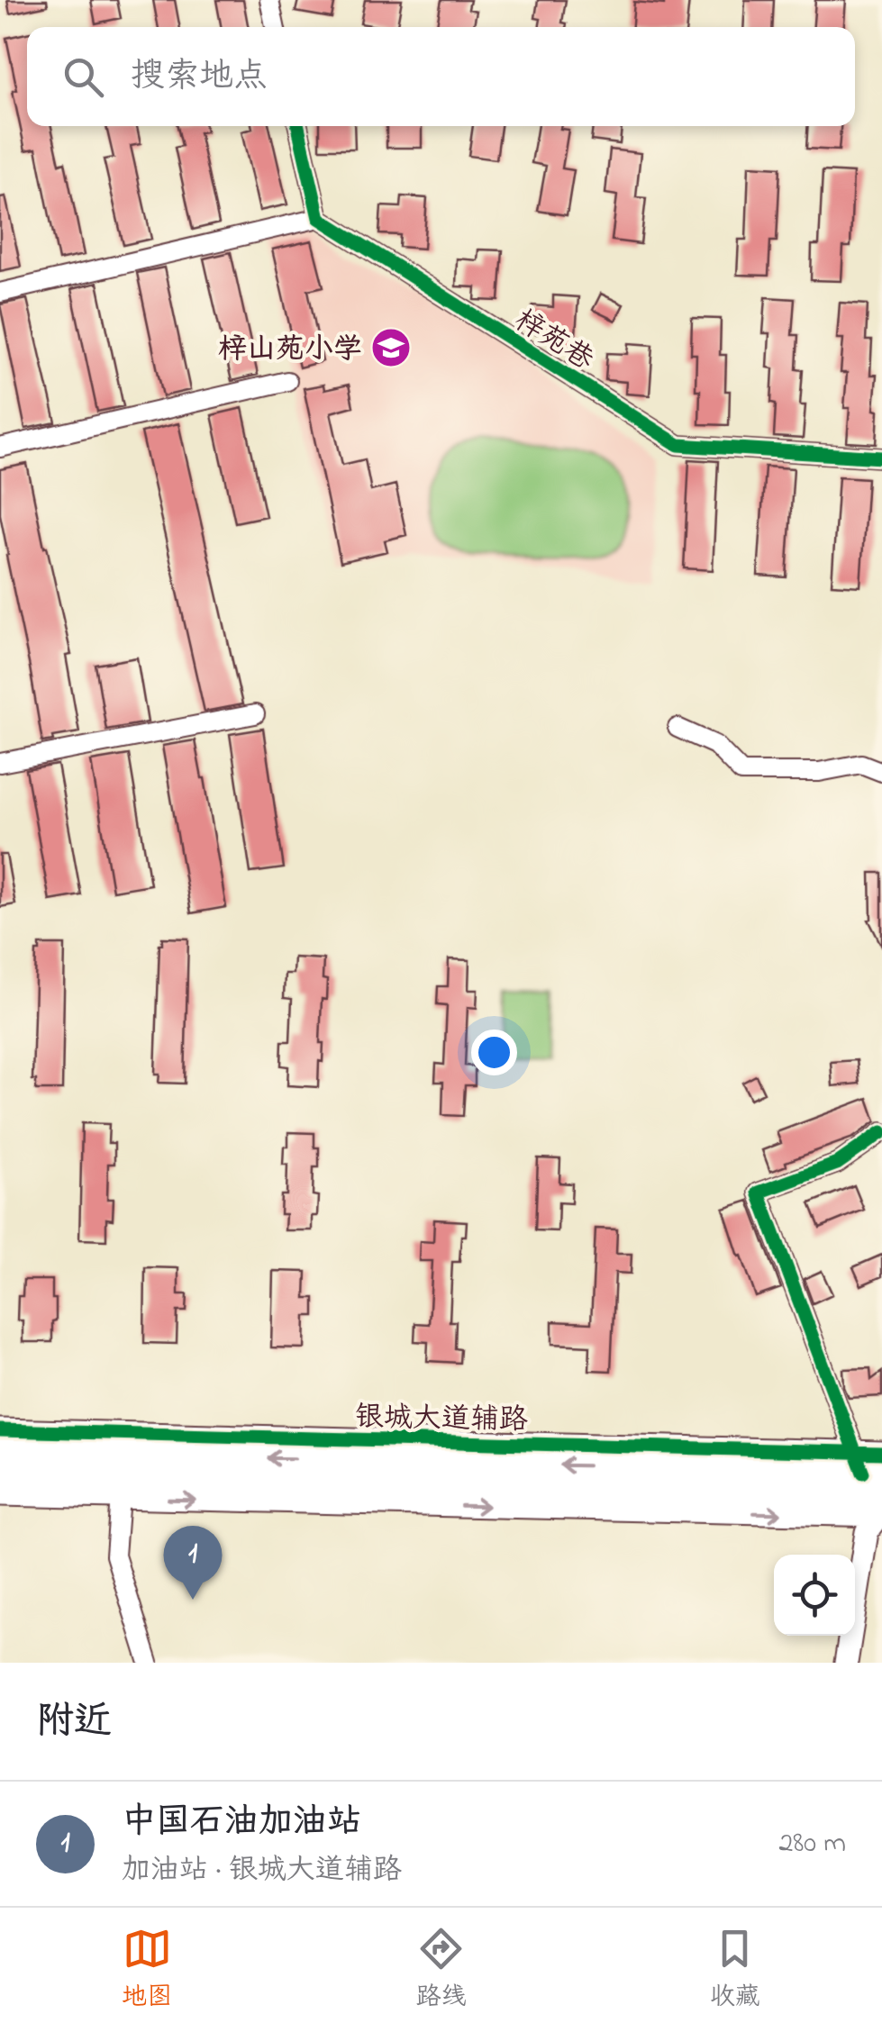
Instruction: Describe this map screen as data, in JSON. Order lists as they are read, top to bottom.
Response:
{
  "streets": {
    "street": ["梓苑巷", "银城大道辅路"]
  },
  "places": {
    "school or university": ["梓山苑小学"]
  },
  "page": {
    "search": "搜索地点",
    "pins": "1",
    "heading": "附近",
    "list": [
      {
        "mark": "1",
        "name": "中国石油加油站",
        "note": "加油站 · 银城大道辅路",
        "value": "280 m"
      }
    ],
    "nav": ["地图", "路线", "收藏"]
  }
}
